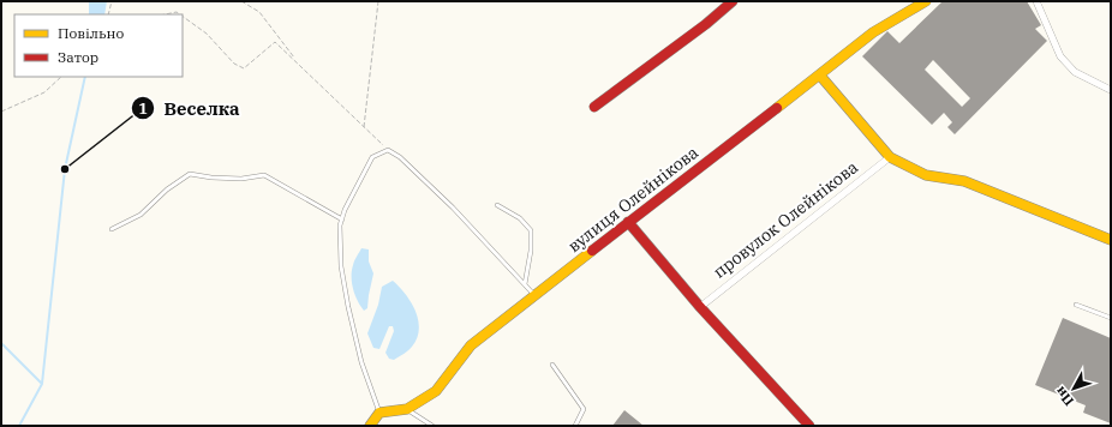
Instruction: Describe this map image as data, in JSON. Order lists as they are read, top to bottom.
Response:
{
  "streets": {
    "street": ["вулиця Олейнікова", "провулок Олейнікова"]
  },
  "places": ["Веселка"],
  "legend": ["Повільно", "Затор"],
  "north": "bottom left"
}
